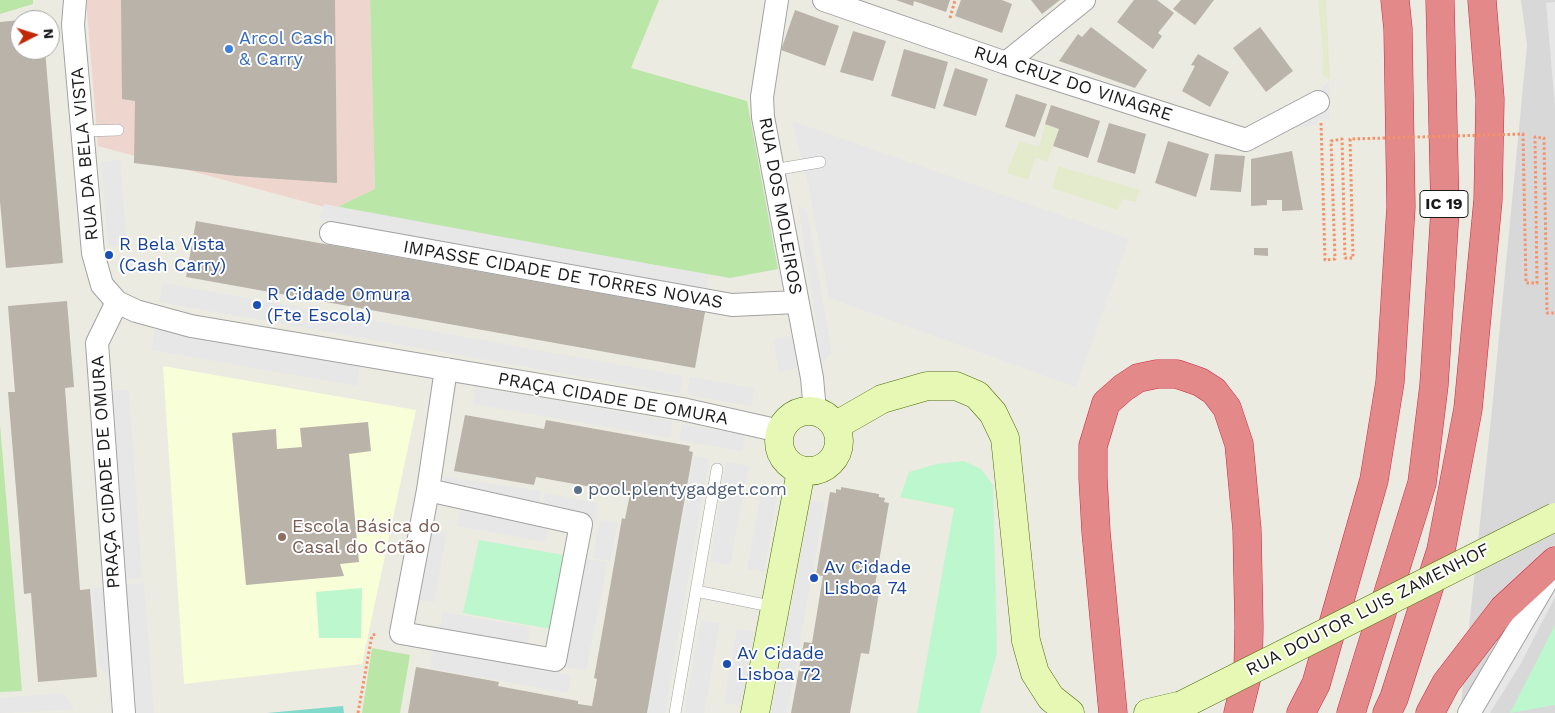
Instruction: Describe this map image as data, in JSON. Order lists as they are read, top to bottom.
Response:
{
  "streets": {
    "highway": ["IC 19"],
    "street": [
      "RUA CRUZ DO VINAGRE",
      "RUA DA BELA VISTA",
      "RUA DOS MOLEIROS",
      "IMPASSE CIDADE DE TORRES NOVAS",
      "PRAÇA CIDADE DE OMURA",
      "RUA DOUTOR LUIS ZAMENHOF"
    ]
  },
  "crossings": [
    ["RUA DA BELA VISTA", "PRAÇA CIDADE DE OMURA"],
    ["RUA DOS MOLEIROS", "IMPASSE CIDADE DE TORRES NOVAS"],
    ["RUA DOS MOLEIROS", "PRAÇA CIDADE DE OMURA"]
  ],
  "places": [
    "Arcol Cash & Carry",
    "R Bela Vista (Cash Carry)",
    "R Cidade Omura (Fte Escola)",
    "pool.plentygadget.com",
    "Escola Básica do Casal do Cotão",
    "Av Cidade Lisboa 74",
    "Av Cidade Lisboa 72"
  ],
  "north": "right"
}
